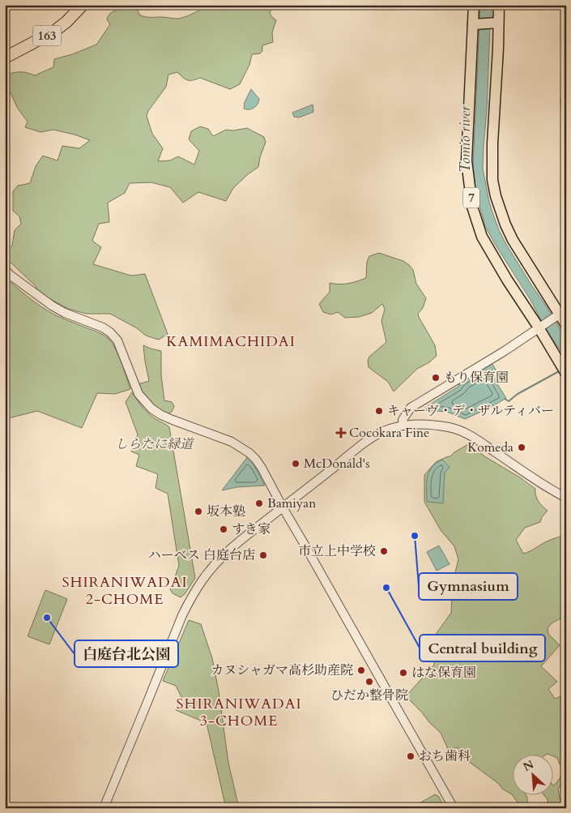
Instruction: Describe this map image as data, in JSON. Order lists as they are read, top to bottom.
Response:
{
  "streets": {
    "highway": ["163"],
    "main road": ["7"]
  },
  "districts": ["KAMIMACHIDAI", "SHIRANIWADAI 2-CHOME", "SHIRANIWADAI 3-CHOME"],
  "water": ["Tomio river"],
  "parks": ["しらたに緑道"],
  "places": {
    "other": [
      "もり保育園",
      "キャーヴ・デ・ザルティバー",
      "Komeda",
      "McDonald's",
      "Bamiyan",
      "坂本塾",
      "すき家",
      "Gymnasium",
      "市立上中学校",
      "ハーベス 白庭台店",
      "Central building",
      "白庭台北公園",
      "カヌシャガマ高杉助産院",
      "はな保育園",
      "ひだか整骨院",
      "おち歯科"
    ],
    "health": ["Cocokara Fine"]
  },
  "north": "top left"
}
